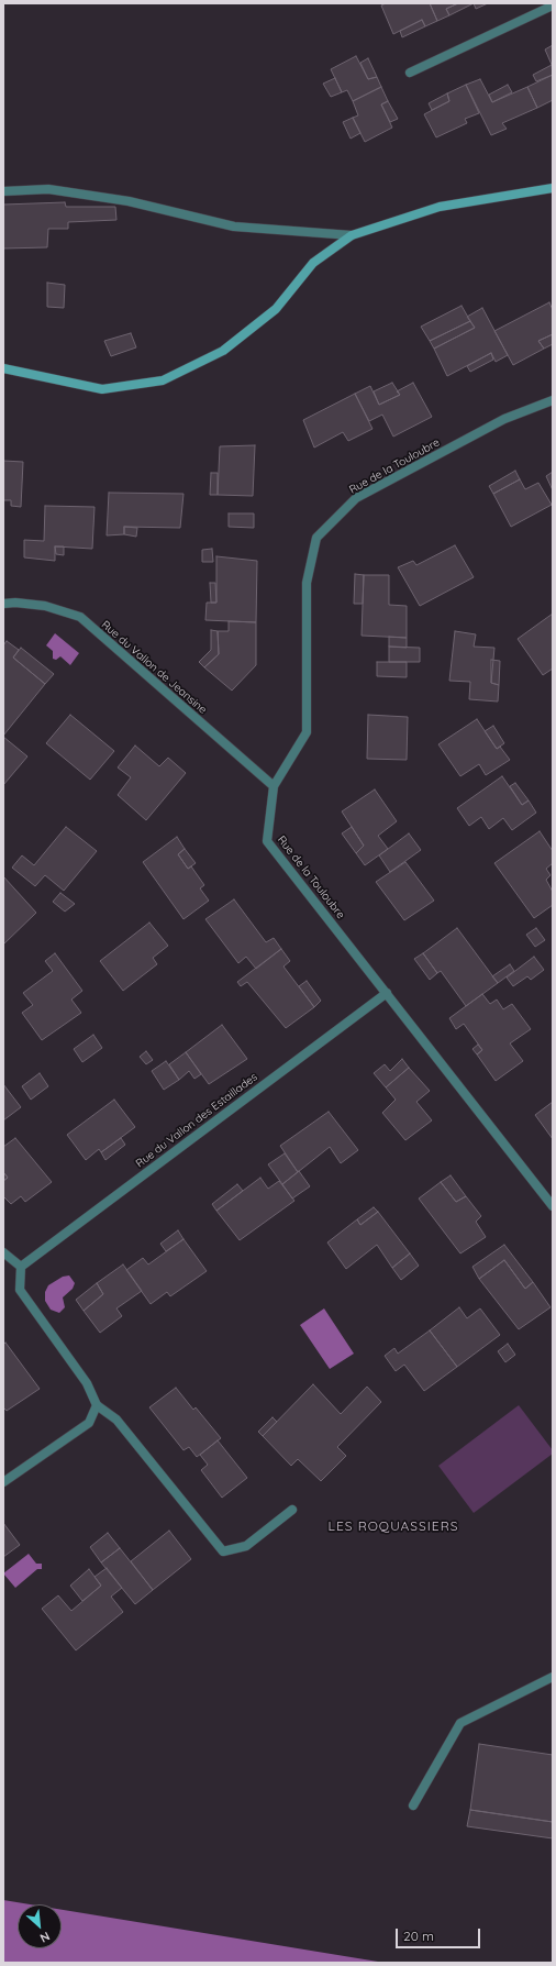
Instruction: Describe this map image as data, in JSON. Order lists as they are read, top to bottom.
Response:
{
  "streets": {
    "street": ["Rue de la Touloubre", "Rue du Vallon de Jeansine", "Rue du Vallon des Estaillades"]
  },
  "crossings": [
    ["Rue de la Touloubre", "Rue du Vallon de Jeansine"],
    ["Rue de la Touloubre", "Rue du Vallon des Estaillades"]
  ],
  "districts": ["LES ROQUASSIERS"],
  "scale_bar": "20 m",
  "north": "bottom right"
}
